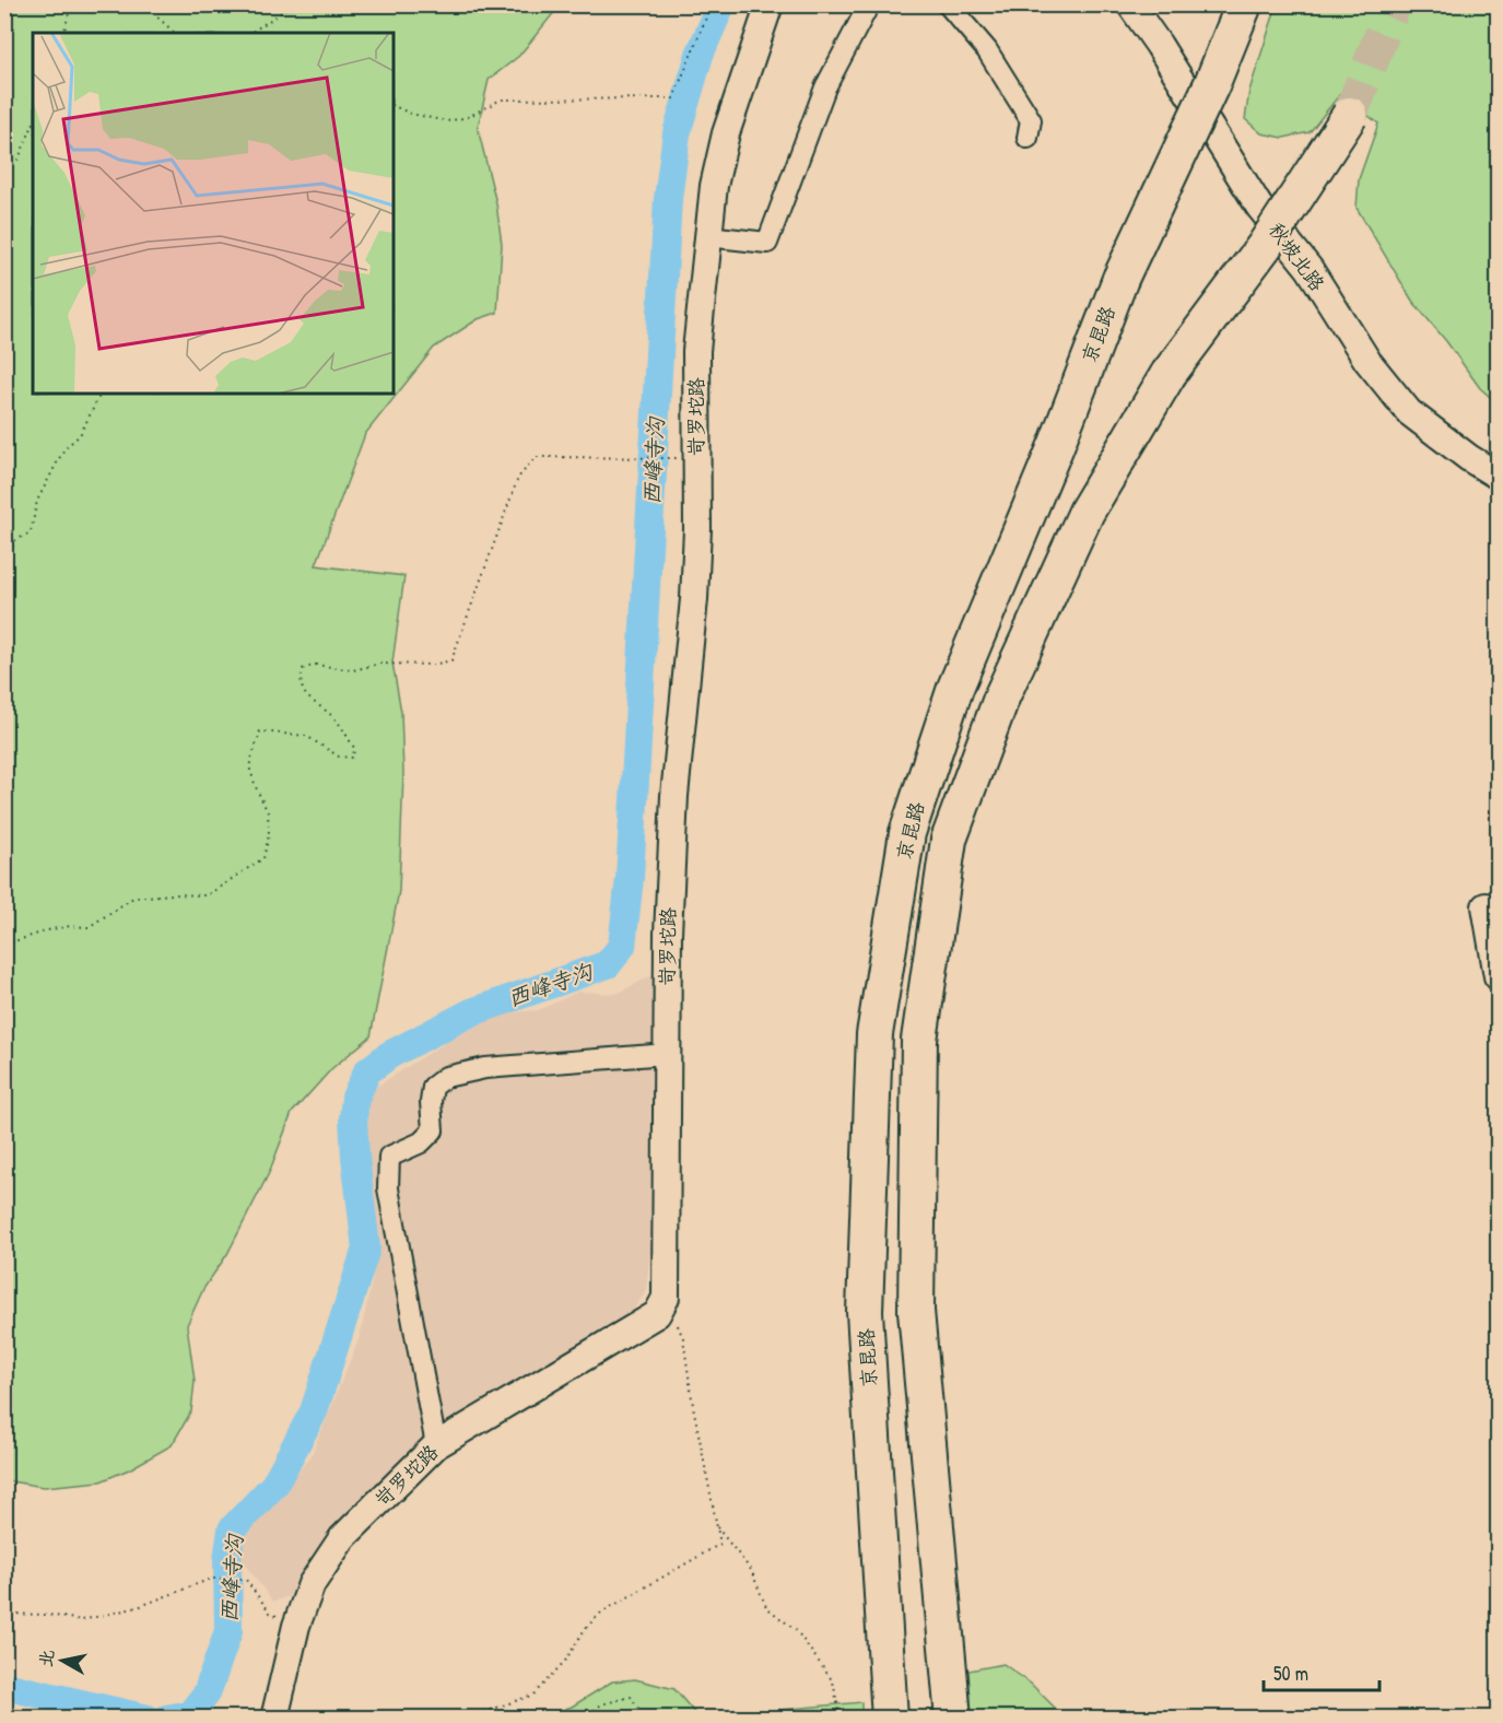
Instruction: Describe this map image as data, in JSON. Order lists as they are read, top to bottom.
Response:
{
  "streets": {
    "highway": ["京昆路"],
    "street": ["秋坡北路", "岢罗坨路"]
  },
  "water": ["西峰寺沟"],
  "scale_bar": "50 m",
  "north": "left"
}
